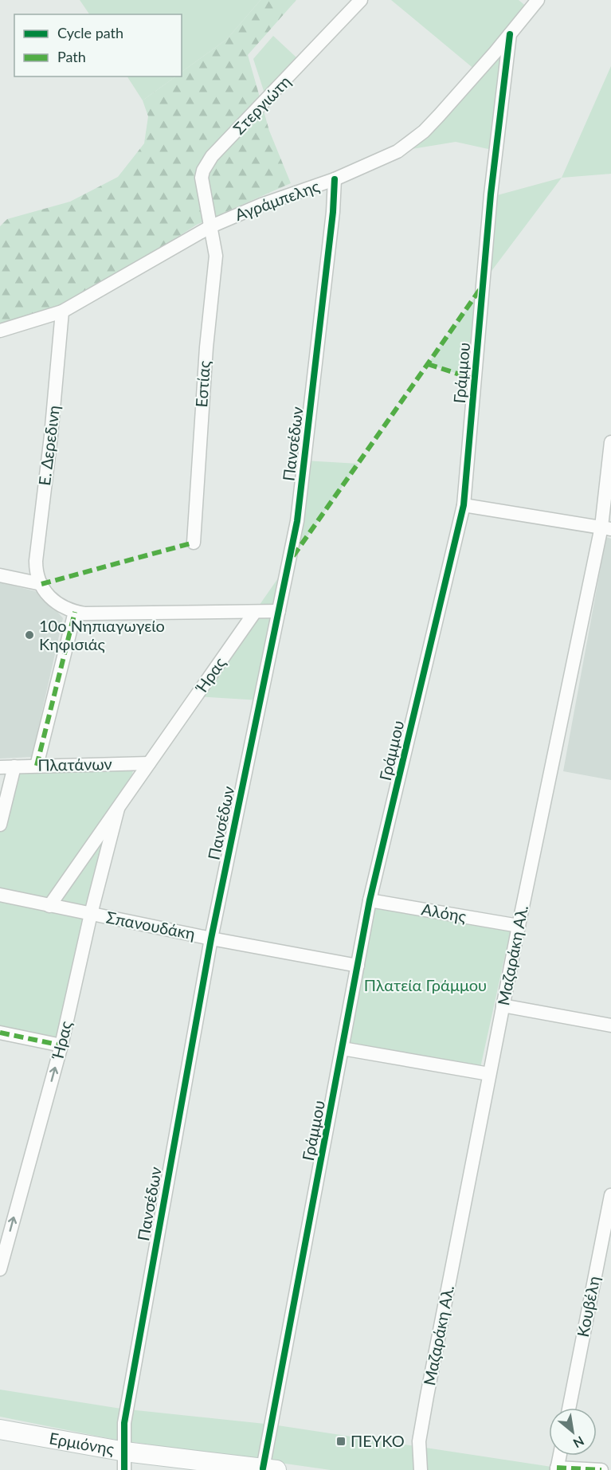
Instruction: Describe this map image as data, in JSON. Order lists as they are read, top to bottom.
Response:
{
  "streets": {
    "street": [
      "Στεργιώτη",
      "Αγράμπελης",
      "Γράμμου",
      "Εστίας",
      "Πανσέδων",
      "Ε. Δερεδινη",
      "Ήρας",
      "Πλατάνων",
      "Αλόης",
      "Σπανουδάκη",
      "Μαζαράκη Αλ.",
      "Κουβέλη",
      "Ερμιόνης"
    ]
  },
  "crossings": [
    ["Στεργιώτη", "Αγράμπελης"],
    ["Στεργιώτη", "Εστίας"],
    ["Αγράμπελης", "Γράμμου"],
    ["Αγράμπελης", "Εστίας"],
    ["Αγράμπελης", "Πανσέδων"],
    ["Αγράμπελης", "Ε. Δερεδινη"],
    ["Γράμμου", "Αλόης"],
    ["Γράμμου", "Σπανουδάκη"],
    ["Γράμμου", "Ερμιόνης"],
    ["Πανσέδων", "Σπανουδάκη"],
    ["Πανσέδων", "Ερμιόνης"],
    ["Ήρας", "Πλατάνων"],
    ["Ήρας", "Σπανουδάκη"],
    ["Αλόης", "Μαζαράκη Αλ."]
  ],
  "parks": ["Πλατεία Γράμμου"],
  "places": {
    "other": ["10ο Νηπιαγωγείο Κηφισιάς"],
    "transit": ["ΠΕΥΚΟ"]
  },
  "legend": ["Cycle path", "Path"],
  "north": "bottom right"
}
